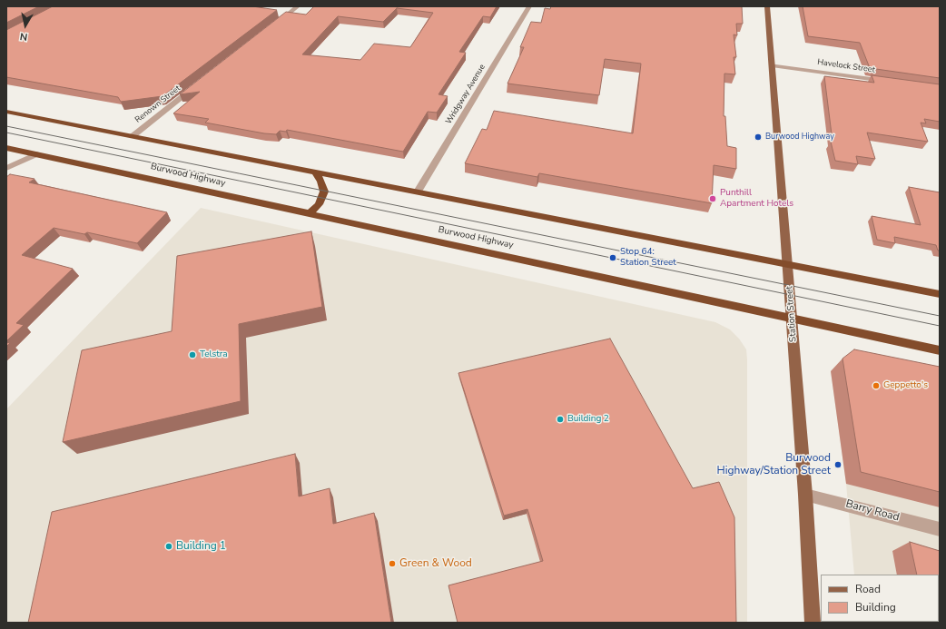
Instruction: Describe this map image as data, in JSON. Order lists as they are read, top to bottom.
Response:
{
  "streets": {
    "highway": ["Burwood Highway"],
    "main road": ["Station Street"],
    "street": [
      "Havelock Street",
      "Wridgway Avenue",
      "Renown Street",
      "Barry Road"
    ]
  },
  "crossings": [
    ["Havelock Street", "Station Street"],
    ["Burwood Highway", "Station Street"],
    ["Station Street", "Barry Road"]
  ],
  "places": [
    "Burwood Highway",
    "Punthill Apartment Hotels",
    "Stop 64: Station Street",
    "Telstra",
    "Geppetto's",
    "Building 2",
    "Burwood Highway/Station Street",
    "Building 1",
    "Green & Wood"
  ],
  "legend": ["Road", "Building"],
  "north": "bottom"
}
